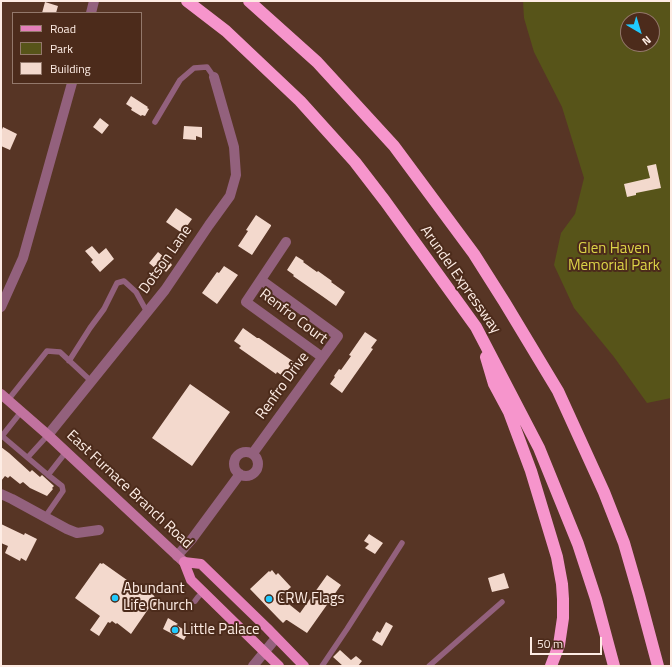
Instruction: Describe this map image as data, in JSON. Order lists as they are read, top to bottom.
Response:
{
  "streets": {
    "highway": ["Arundel Expressway"],
    "main road": ["East Furnace Branch Road"],
    "street": ["Dotson Lane", "Renfro Court", "Renfro Drive"]
  },
  "crossings": [
    ["Dotson Lane", "East Furnace Branch Road"],
    ["Renfro Court", "Renfro Drive"]
  ],
  "parks": ["Glen Haven Memorial Park"],
  "places": ["Abundant Life Church", "CRW Flags", "Little Palace"],
  "legend": ["Road", "Park", "Building"],
  "scale_bar": "50 m",
  "north": "bottom right"
}
